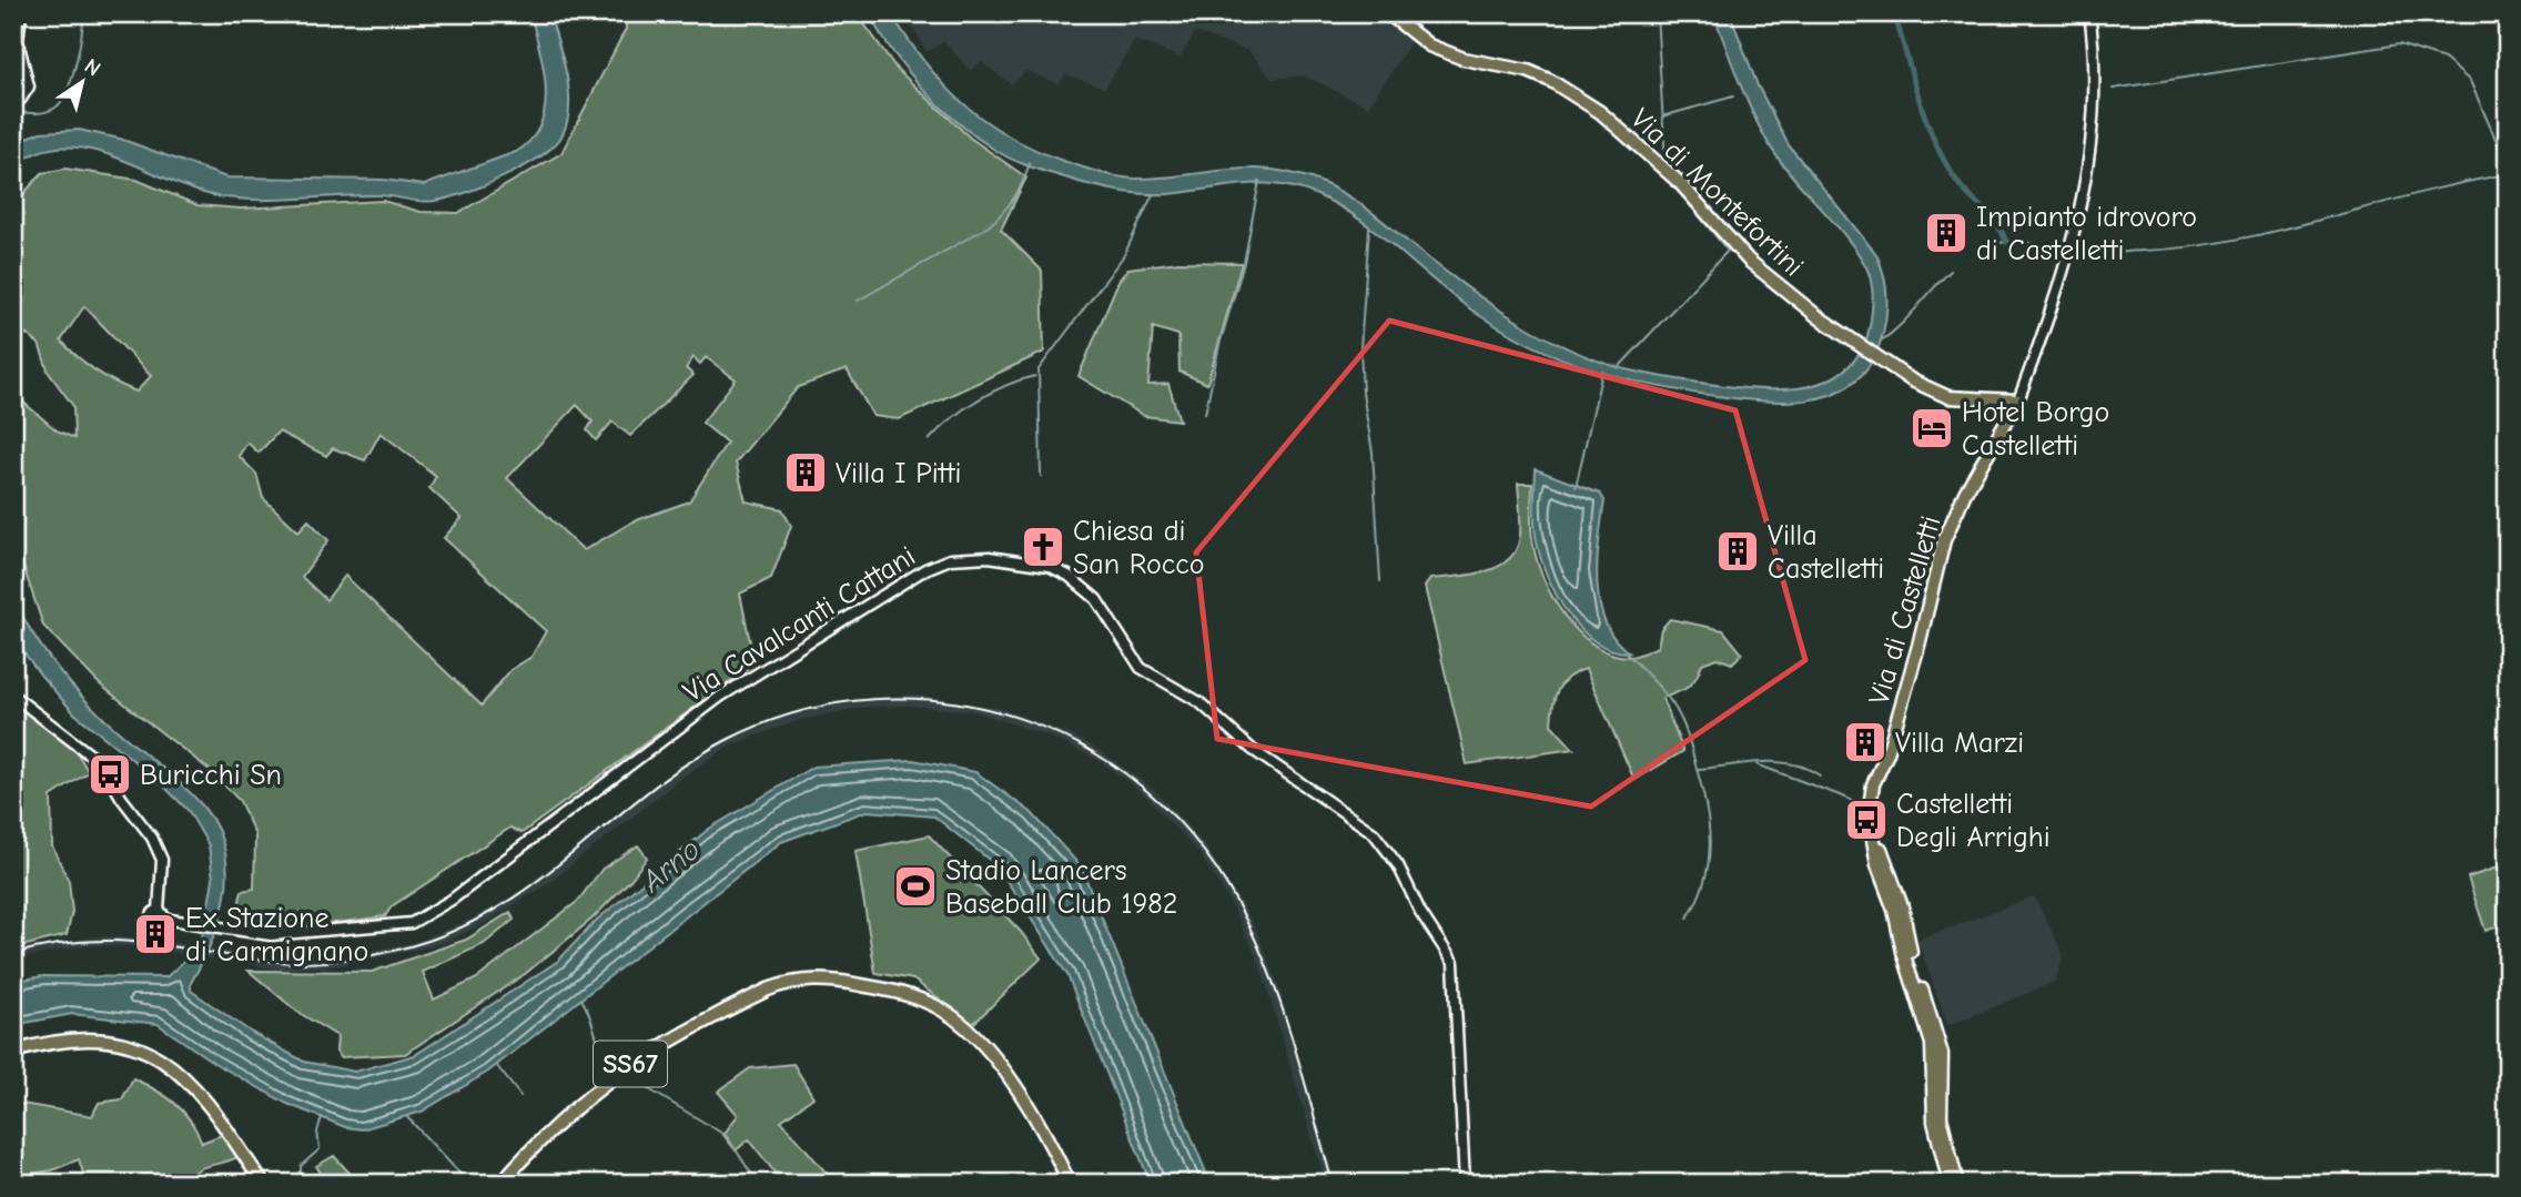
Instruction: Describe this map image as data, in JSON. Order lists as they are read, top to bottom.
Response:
{
  "streets": {
    "main road": ["Via di Montefortini", "Via di Castelletti", "SS67"],
    "street": ["Via Cavalcanti Cattani"]
  },
  "crossings": [
    ["Via di Montefortini", "Via di Castelletti"]
  ],
  "water": ["Arno"],
  "places": {
    "building": [
      "Impianto idrovoro di Castelletti",
      "Villa I Pitti",
      "Villa Castelletti",
      "Villa Marzi",
      "Ex Stazione di Carmignano"
    ],
    "hotel": ["Hotel Borgo Castelletti"],
    "church": ["Chiesa di San Rocco"],
    "bus stop": ["Buricchi Sn", "Castelletti Degli Arrighi"],
    "sports": ["Stadio Lancers Baseball Club 1982"]
  },
  "north": "top right"
}
